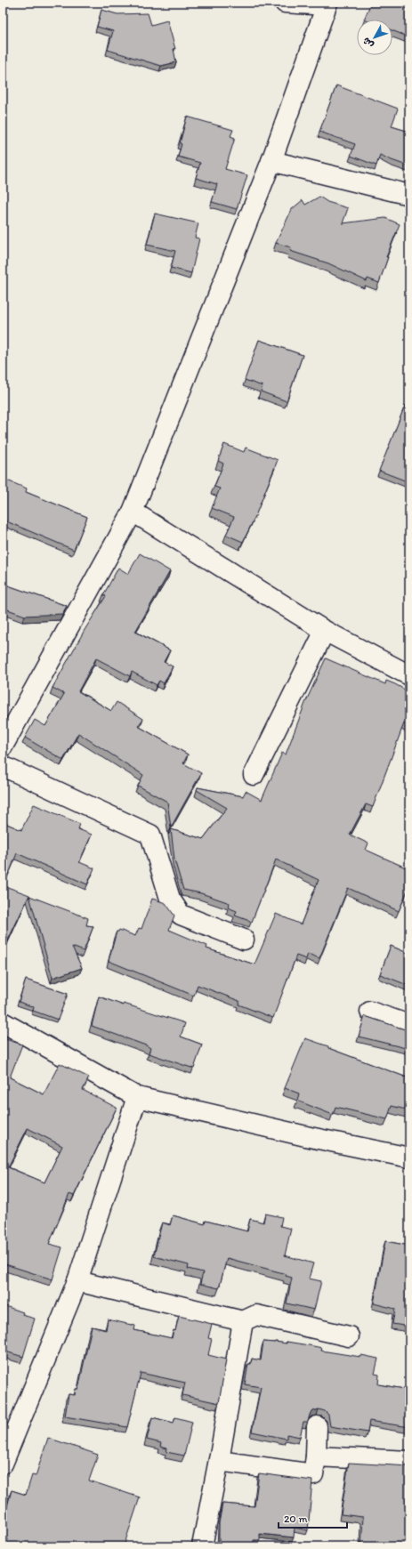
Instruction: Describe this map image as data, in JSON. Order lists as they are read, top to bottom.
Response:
{
  "scale_bar": "20 m",
  "north": "bottom left"
}
